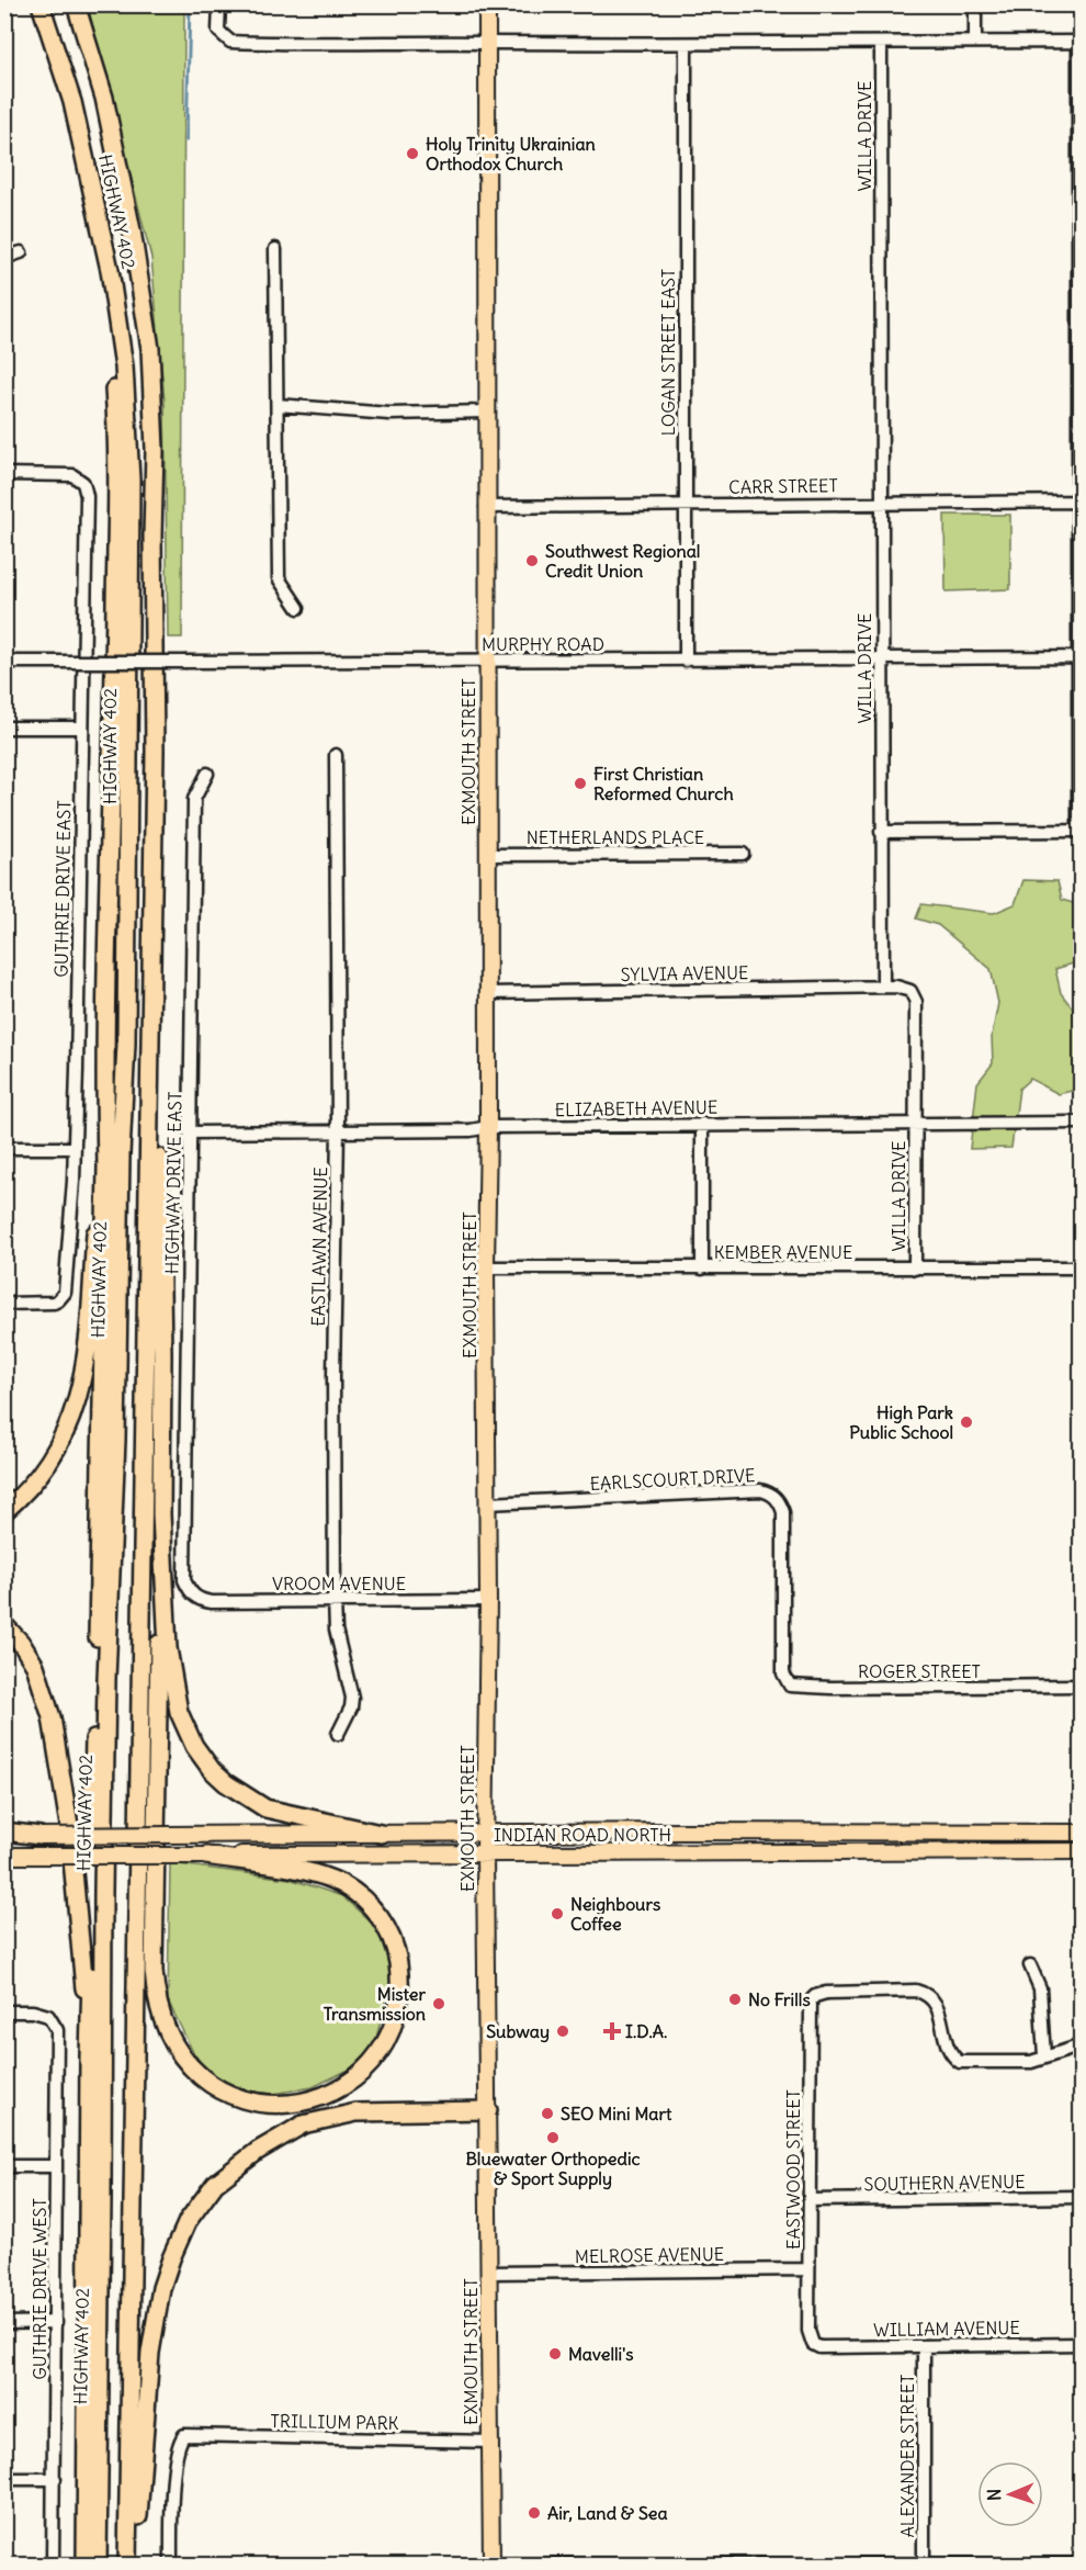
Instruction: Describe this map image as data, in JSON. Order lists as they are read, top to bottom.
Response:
{
  "streets": {
    "highway": ["HIGHWAY 402"],
    "main road": ["EXMOUTH STREET", "INDIAN ROAD NORTH"],
    "street": [
      "WILLA DRIVE",
      "LOGAN STREET EAST",
      "CARR STREET",
      "MURPHY ROAD",
      "NETHERLANDS PLACE",
      "GUTHRIE DRIVE EAST",
      "SYLVIA AVENUE",
      "ELIZABETH AVENUE",
      "HIGHWAY DRIVE EAST",
      "EASTLAWN AVENUE",
      "KEMBER AVENUE",
      "EARLSCOURT DRIVE",
      "VROOM AVENUE",
      "ROGER STREET",
      "EASTWOOD STREET",
      "SOUTHERN AVENUE",
      "MELROSE AVENUE",
      "GUTHRIE DRIVE WEST",
      "WILLIAM AVENUE",
      "TRILLIUM PARK",
      "ALEXANDER STREET"
    ]
  },
  "crossings": [
    ["WILLA DRIVE", "CARR STREET"],
    ["WILLA DRIVE", "MURPHY ROAD"],
    ["WILLA DRIVE", "SYLVIA AVENUE"],
    ["WILLA DRIVE", "ELIZABETH AVENUE"],
    ["WILLA DRIVE", "KEMBER AVENUE"],
    ["LOGAN STREET EAST", "CARR STREET"],
    ["LOGAN STREET EAST", "MURPHY ROAD"],
    ["CARR STREET", "EXMOUTH STREET"],
    ["MURPHY ROAD", "EXMOUTH STREET"],
    ["EXMOUTH STREET", "NETHERLANDS PLACE"],
    ["EXMOUTH STREET", "SYLVIA AVENUE"],
    ["EXMOUTH STREET", "ELIZABETH AVENUE"],
    ["EXMOUTH STREET", "KEMBER AVENUE"],
    ["EXMOUTH STREET", "EARLSCOURT DRIVE"],
    ["EXMOUTH STREET", "VROOM AVENUE"],
    ["EXMOUTH STREET", "INDIAN ROAD NORTH"],
    ["EXMOUTH STREET", "MELROSE AVENUE"],
    ["EXMOUTH STREET", "TRILLIUM PARK"],
    ["ELIZABETH AVENUE", "HIGHWAY DRIVE EAST"],
    ["ELIZABETH AVENUE", "EASTLAWN AVENUE"],
    ["HIGHWAY DRIVE EAST", "VROOM AVENUE"],
    ["EASTLAWN AVENUE", "VROOM AVENUE"],
    ["EARLSCOURT DRIVE", "ROGER STREET"],
    ["EASTWOOD STREET", "SOUTHERN AVENUE"],
    ["EASTWOOD STREET", "MELROSE AVENUE"],
    ["EASTWOOD STREET", "WILLIAM AVENUE"],
    ["WILLIAM AVENUE", "ALEXANDER STREET"]
  ],
  "places": {
    "other": [
      "Holy Trinity Ukrainian Orthodox Church",
      "Southwest Regional Credit Union",
      "First Christian Reformed Church",
      "High Park Public School",
      "Neighbours Coffee",
      "No Frills",
      "Mister Transmission",
      "Subway",
      "SEO Mini Mart",
      "Bluewater Orthopedic & Sport Supply",
      "Mavelli's",
      "Air, Land & Sea"
    ],
    "health": ["I.D.A."]
  },
  "north": "left"
}
